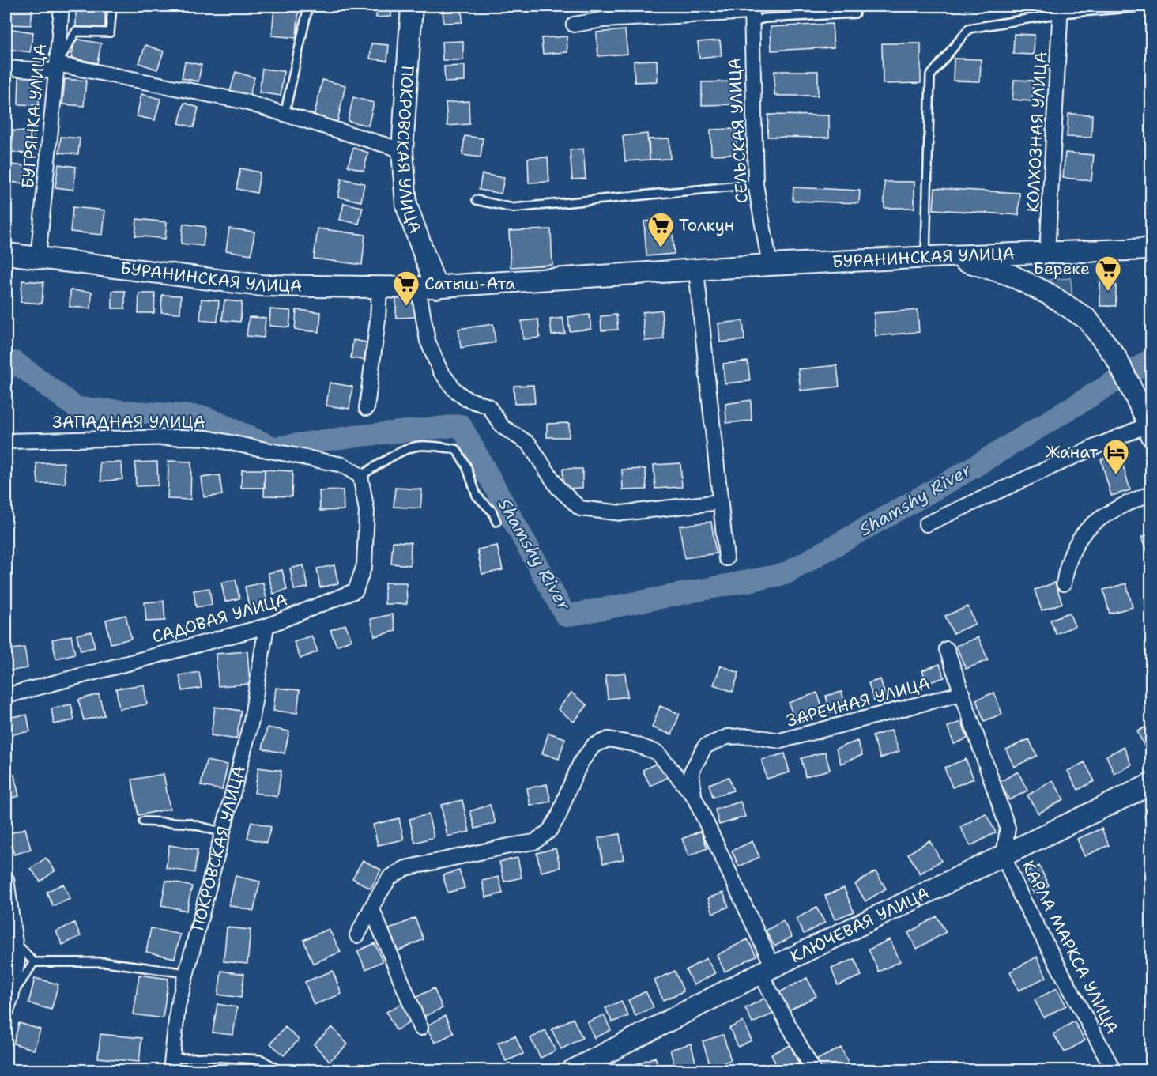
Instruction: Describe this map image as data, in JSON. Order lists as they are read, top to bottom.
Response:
{
  "streets": {
    "street": [
      "БУГРЯНКА УЛИЦА",
      "СЕЛЬСКАЯ УЛИЦА",
      "КОЛХОЗНАЯ УЛИЦА",
      "ПОКРОВСКАЯ УЛИЦА",
      "БУРАНИНСКАЯ УЛИЦА",
      "ЗАПАДНАЯ УЛИЦА",
      "САДОВАЯ УЛИЦА",
      "ЗАРЕЧНАЯ УЛИЦА",
      "КЛЮЧЕВАЯ УЛИЦА",
      "КАРЛА МАРКСА УЛИЦА"
    ]
  },
  "crossings": [
    ["БУГРЯНКА УЛИЦА", "БУРАНИНСКАЯ УЛИЦА"],
    ["СЕЛЬСКАЯ УЛИЦА", "БУРАНИНСКАЯ УЛИЦА"],
    ["КОЛХОЗНАЯ УЛИЦА", "БУРАНИНСКАЯ УЛИЦА"],
    ["ПОКРОВСКАЯ УЛИЦА", "БУРАНИНСКАЯ УЛИЦА"],
    ["ПОКРОВСКАЯ УЛИЦА", "САДОВАЯ УЛИЦА"],
    ["ЗАПАДНАЯ УЛИЦА", "САДОВАЯ УЛИЦА"],
    ["ЗАРЕЧНАЯ УЛИЦА", "КАРЛА МАРКСА УЛИЦА"],
    ["КЛЮЧЕВАЯ УЛИЦА", "КАРЛА МАРКСА УЛИЦА"]
  ],
  "water": ["Shamshy River"],
  "places": {
    "supermarket": ["Толкун", "Береке", "Сатыш-Ата"],
    "hotel": ["Жанат"]
  }
}
